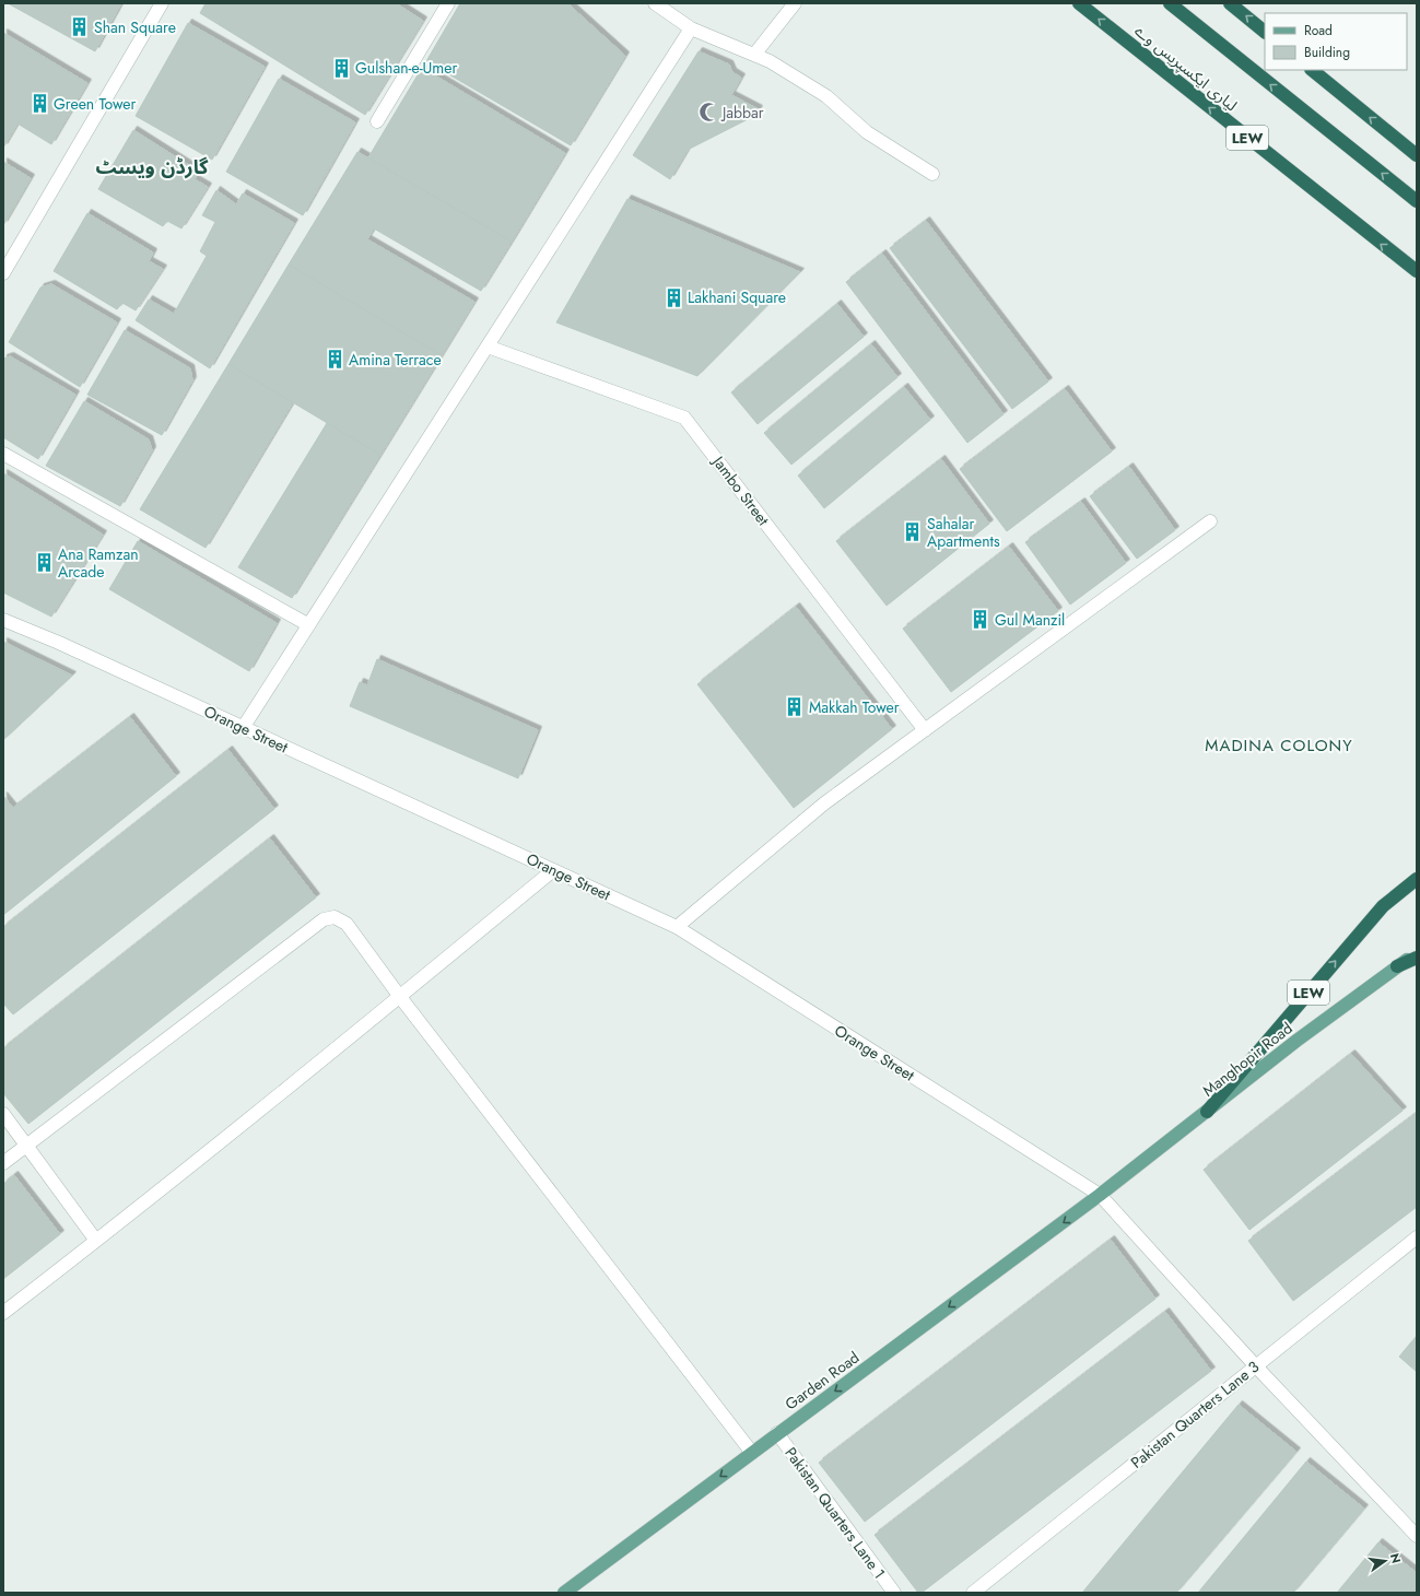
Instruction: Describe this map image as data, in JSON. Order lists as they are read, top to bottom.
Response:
{
  "streets": {
    "highway": ["لیاری ایکسپریس وے", "LEW"],
    "main road": ["Manghopir Road", "Garden Road"],
    "street": [
      "Jambo Street",
      "Orange Street",
      "Pakistan Quarters Lane 3",
      "Pakistan Quarters Lane 1"
    ]
  },
  "crossings": [
    ["LEW", "Manghopir Road"],
    ["Orange Street", "Manghopir Road"],
    ["Orange Street", "Garden Road"],
    ["Orange Street", "Pakistan Quarters Lane 3"],
    ["Manghopir Road", "Garden Road"],
    ["Garden Road", "Pakistan Quarters Lane 1"]
  ],
  "one_way": ["Garden Road"],
  "districts": ["گارڈن ویسٹ", "MADINA COLONY"],
  "places": {
    "building": [
      "Shan Square",
      "Gulshan-e-Umer",
      "Green Tower",
      "Lakhani Square",
      "Amina Terrace",
      "Sahalar Apartments",
      "Ana Ramzan Arcade",
      "Gul Manzil",
      "Makkah Tower"
    ],
    "mosque": ["Jabbar"]
  },
  "legend": ["Road", "Building"],
  "north": "right"
}
